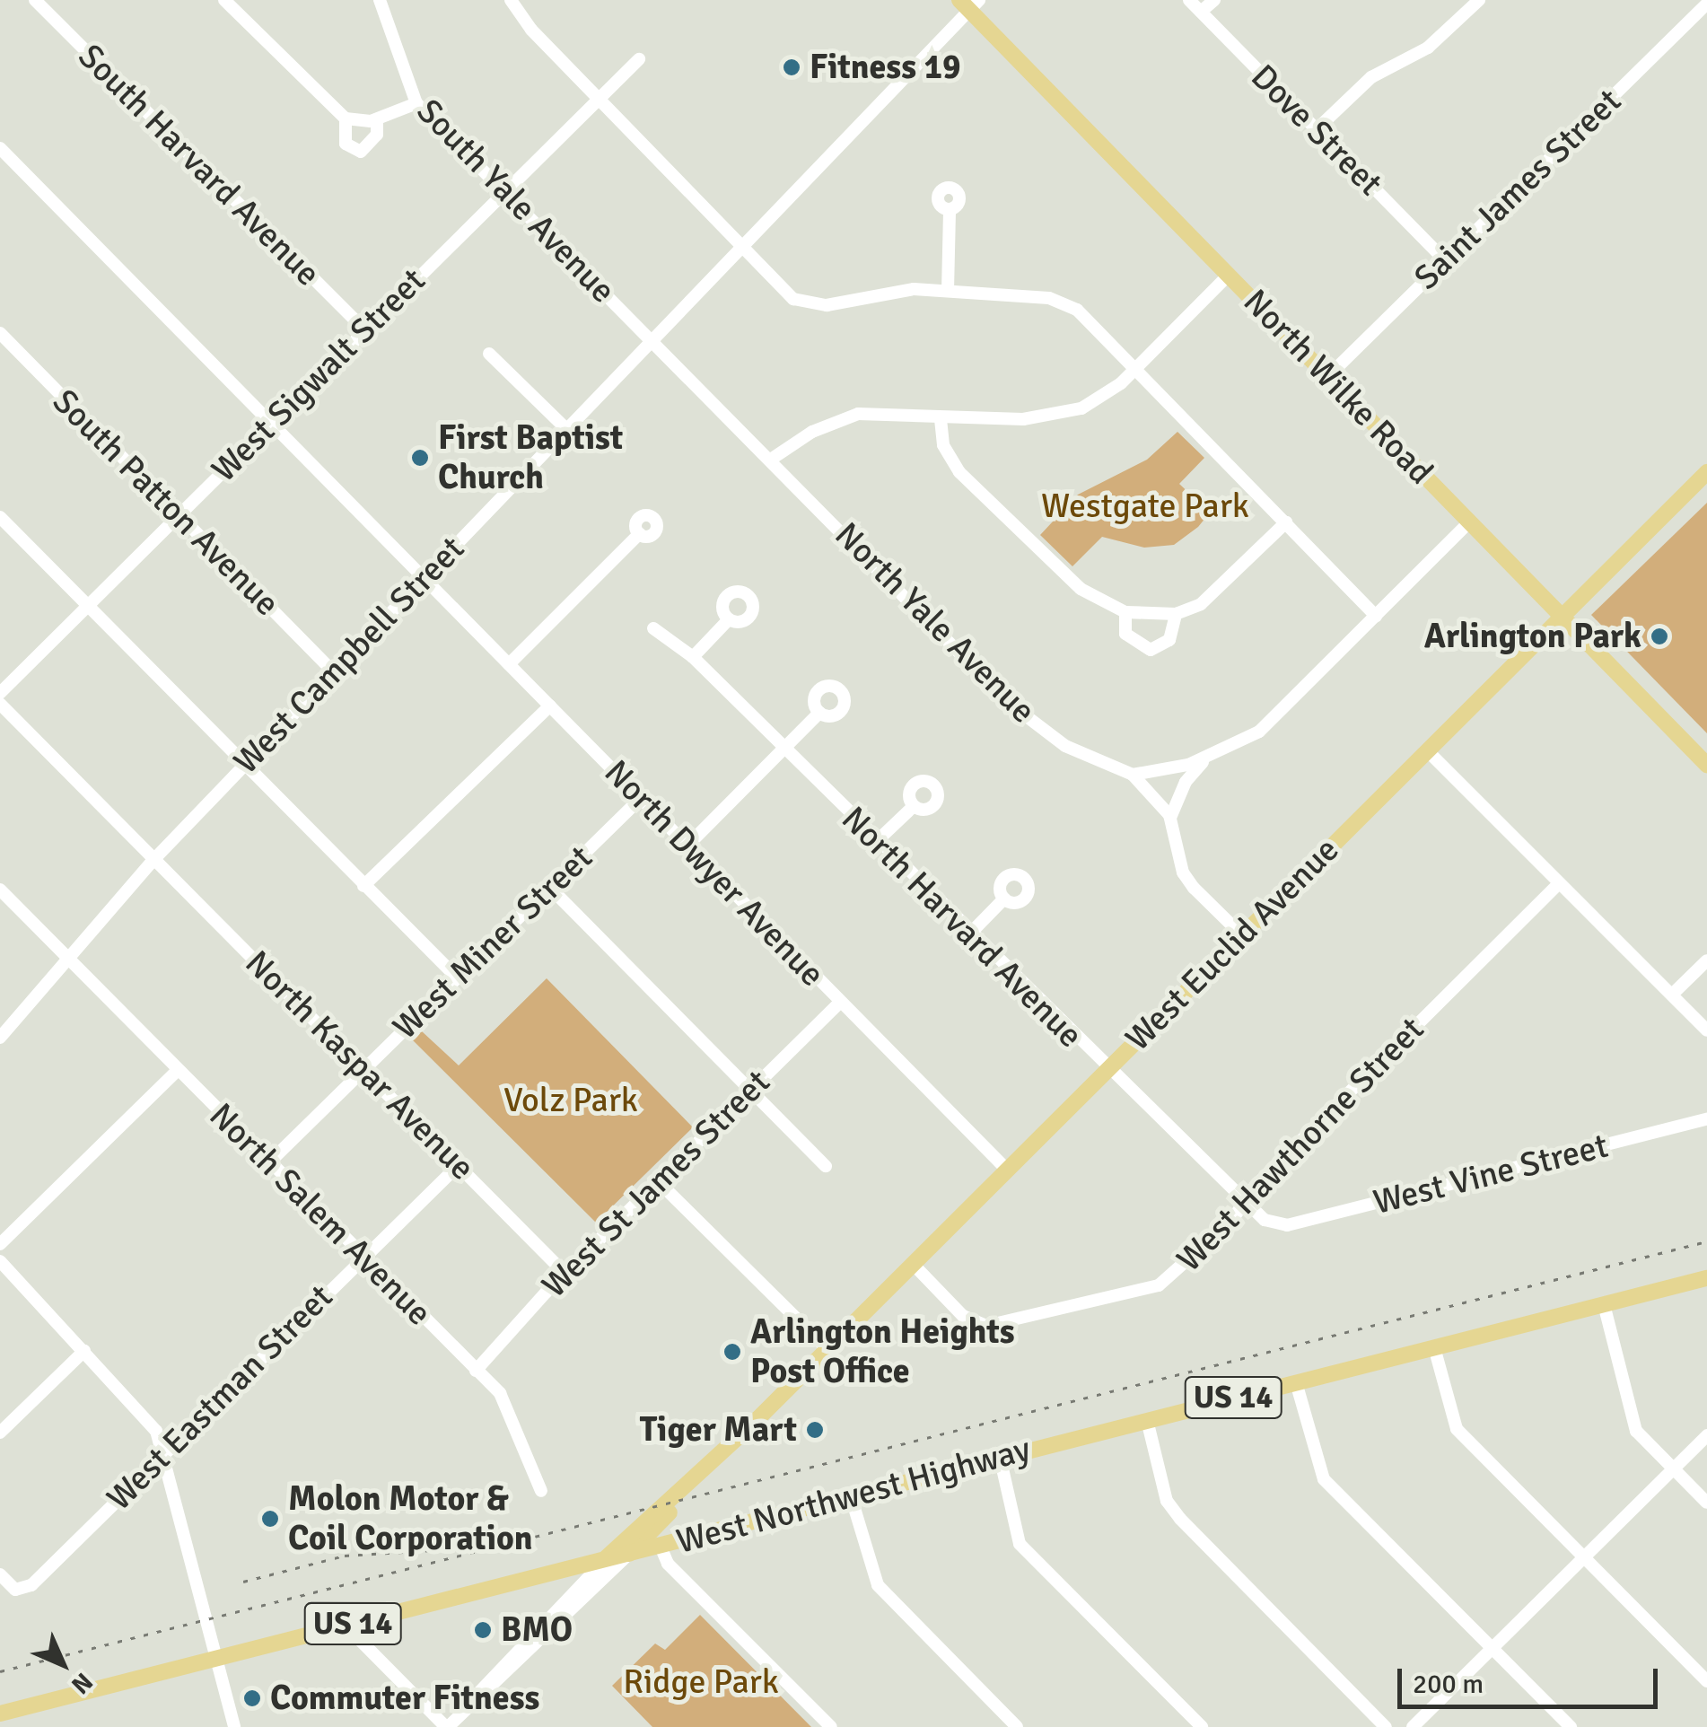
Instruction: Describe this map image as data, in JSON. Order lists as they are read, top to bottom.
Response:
{
  "streets": {
    "main road": [
      "North Wilke Road",
      "West Euclid Avenue",
      "US 14",
      "West Northwest Highway"
    ],
    "street": [
      "Dove Street",
      "South Harvard Avenue",
      "Saint James Street",
      "South Yale Avenue",
      "West Sigwalt Street",
      "South Patton Avenue",
      "North Yale Avenue",
      "West Campbell Street",
      "North Dwyer Avenue",
      "North Harvard Avenue",
      "West Miner Street",
      "North Kaspar Avenue",
      "West Hawthorne Street",
      "West Vine Street",
      "West St James Street",
      "North Salem Avenue",
      "West Eastman Street"
    ]
  },
  "crossings": [
    ["Dove Street", "Saint James Street"],
    ["South Harvard Avenue", "West Sigwalt Street"],
    ["Saint James Street", "North Wilke Road"],
    ["South Yale Avenue", "West Sigwalt Street"],
    ["South Yale Avenue", "North Yale Avenue"],
    ["South Yale Avenue", "West Campbell Street"],
    ["West Sigwalt Street", "South Patton Avenue"],
    ["West Sigwalt Street", "North Dwyer Avenue"],
    ["North Wilke Road", "West Campbell Street"],
    ["North Wilke Road", "West Euclid Avenue"],
    ["South Patton Avenue", "West Campbell Street"],
    ["North Yale Avenue", "West Campbell Street"],
    ["North Yale Avenue", "West Euclid Avenue"],
    ["West Campbell Street", "North Dwyer Avenue"],
    ["West Campbell Street", "North Kaspar Avenue"],
    ["West Campbell Street", "North Salem Avenue"],
    ["North Dwyer Avenue", "West Miner Street"],
    ["North Dwyer Avenue", "West Euclid Avenue"],
    ["North Dwyer Avenue", "West St James Street"],
    ["North Harvard Avenue", "West Euclid Avenue"],
    ["North Harvard Avenue", "West Hawthorne Street"],
    ["North Harvard Avenue", "West Vine Street"],
    ["West Miner Street", "North Kaspar Avenue"],
    ["West Miner Street", "North Salem Avenue"],
    ["West Euclid Avenue", "West Hawthorne Street"],
    ["West Euclid Avenue", "West Northwest Highway"],
    ["North Kaspar Avenue", "West St James Street"],
    ["North Kaspar Avenue", "West Eastman Street"],
    ["West St James Street", "North Salem Avenue"],
    ["North Salem Avenue", "West Eastman Street"]
  ],
  "parks": ["Westgate Park", "Volz Park", "Ridge Park"],
  "places": [
    "Fitness 19",
    "First Baptist Church",
    "Arlington Park",
    "Arlington Heights Post Office",
    "Tiger Mart",
    "Molon Motor & Coil Corporation",
    "BMO",
    "Commuter Fitness"
  ],
  "scale_bar": "200 m",
  "north": "bottom right"
}
